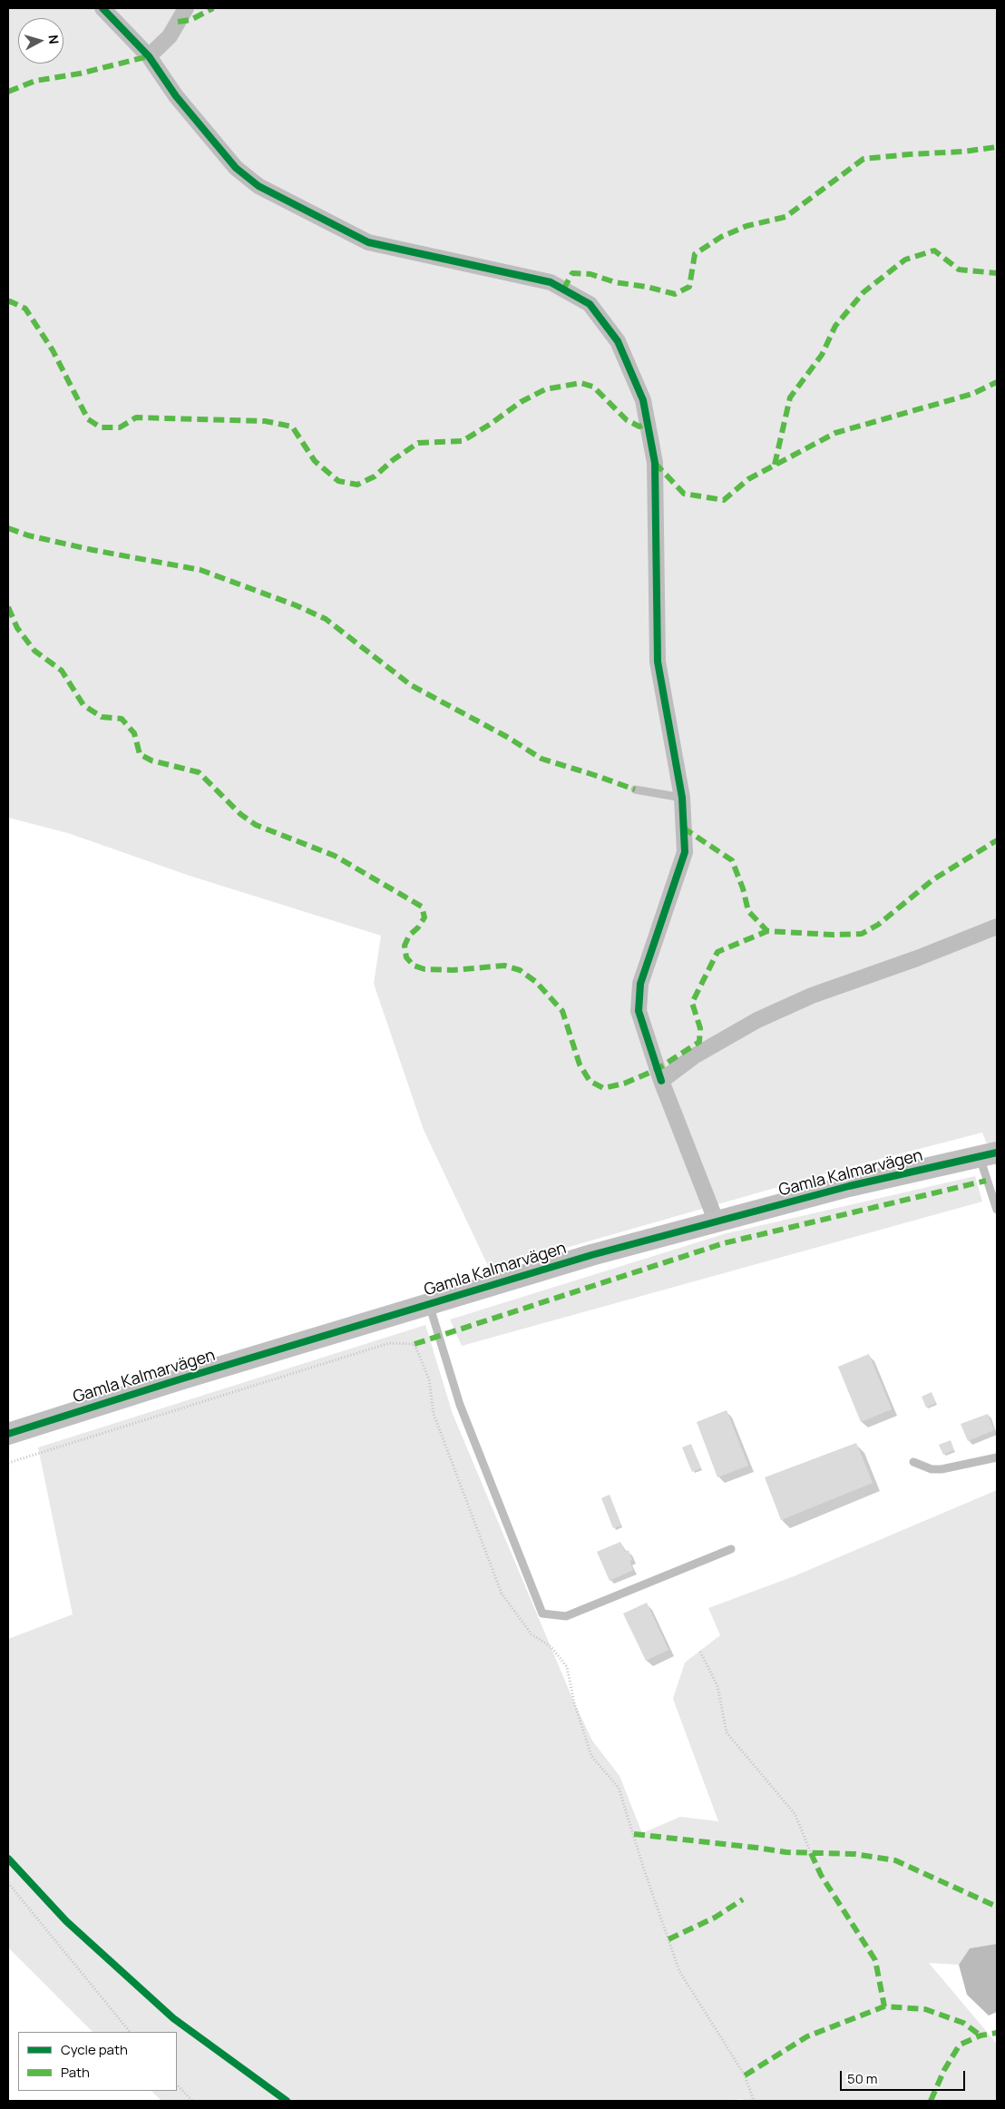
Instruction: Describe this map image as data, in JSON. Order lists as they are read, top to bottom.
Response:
{
  "streets": {
    "street": ["Gamla Kalmarvägen"]
  },
  "legend": ["Cycle path", "Path"],
  "scale_bar": "50 m",
  "north": "right"
}
